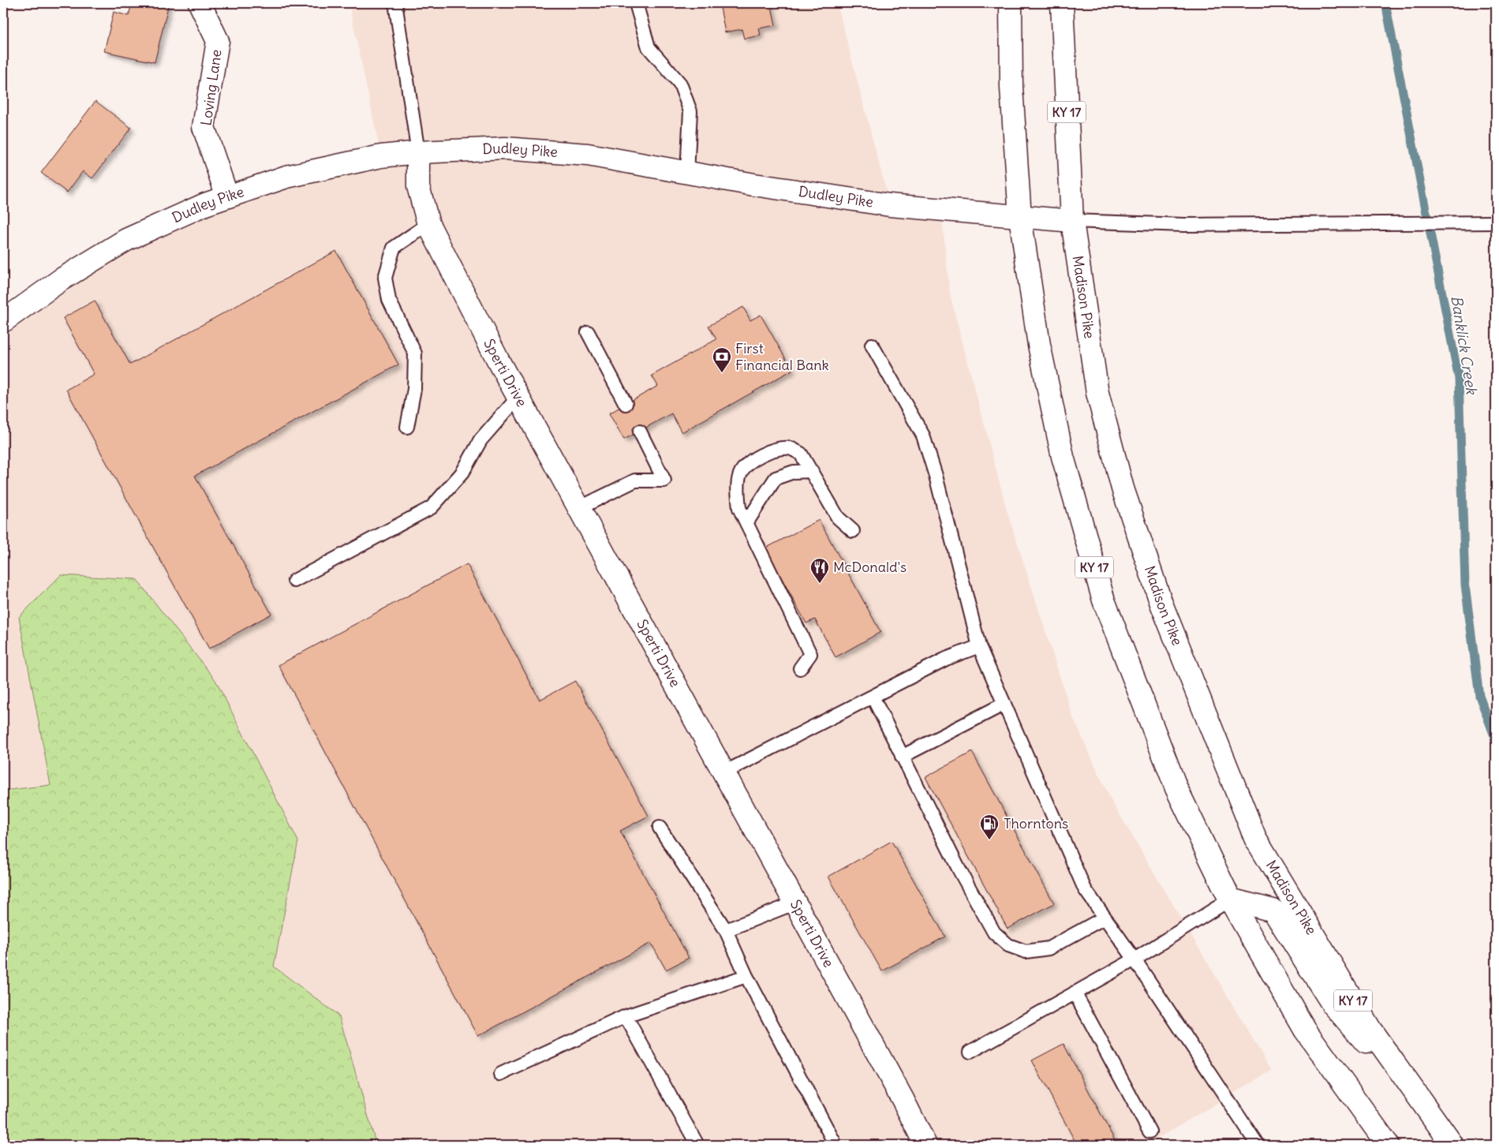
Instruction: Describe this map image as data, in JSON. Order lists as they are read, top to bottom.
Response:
{
  "streets": {
    "main road": [
      "Loving Lane",
      "KY 17",
      "Dudley Pike",
      "Madison Pike",
      "Sperti Drive"
    ]
  },
  "crossings": [
    ["Loving Lane", "Dudley Pike"],
    ["KY 17", "Dudley Pike"],
    ["Dudley Pike", "Madison Pike"],
    ["Dudley Pike", "Sperti Drive"]
  ],
  "water": ["Banklick Creek"],
  "places": {
    "bank": ["First Financial Bank"],
    "restaurant": ["McDonald's"],
    "fuel station": ["Thorntons"]
  }
}
